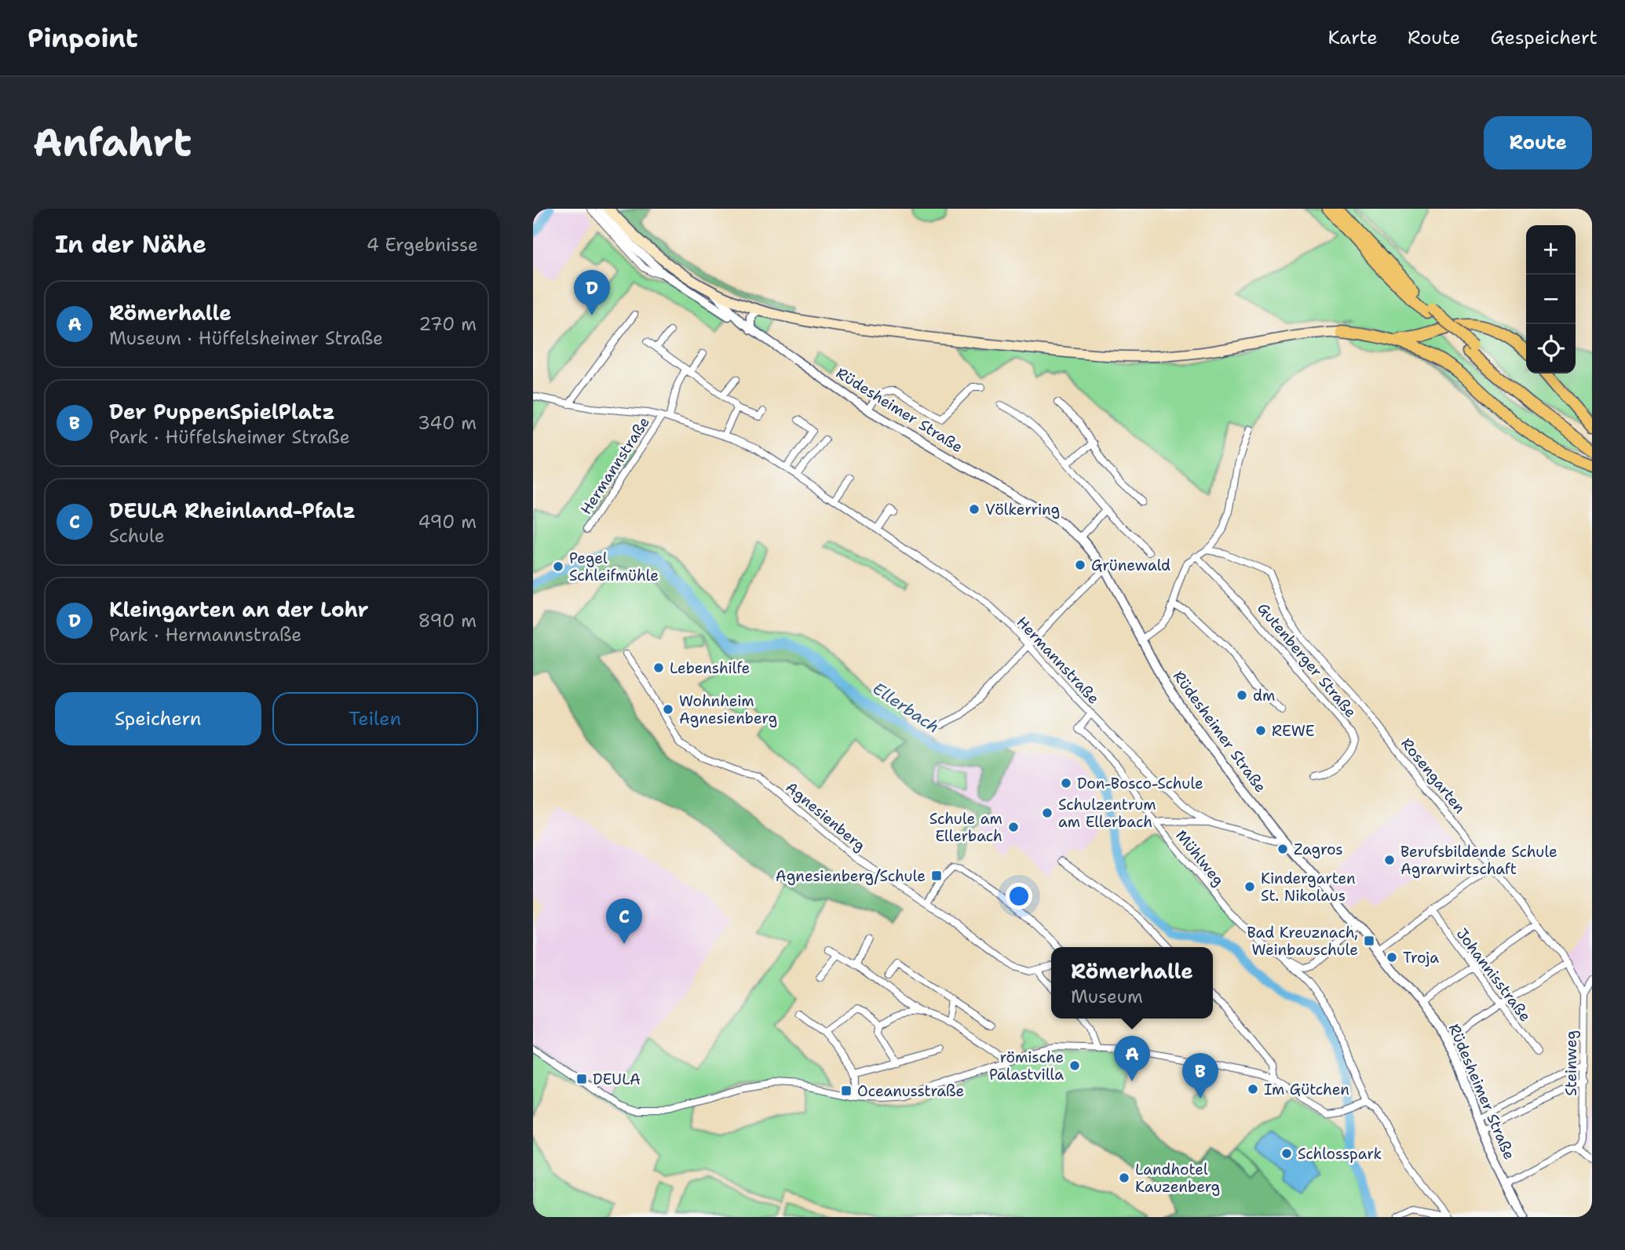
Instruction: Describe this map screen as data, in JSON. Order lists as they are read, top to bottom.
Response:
{
  "streets": {
    "street": [
      "Rüdesheimer Straße",
      "Hermannstraße",
      "Gutenberger Straße",
      "Rosengarten",
      "Agnesienberg",
      "Mühlweg",
      "Johannisstraße",
      "Steinweg"
    ]
  },
  "crossings": [
    ["Rüdesheimer Straße", "Hermannstraße"],
    ["Rüdesheimer Straße", "Mühlweg"],
    ["Hermannstraße", "Mühlweg"],
    ["Rosengarten", "Steinweg"]
  ],
  "water": ["Ellerbach"],
  "places": {
    "other": [
      "Völkerring",
      "Grünewald",
      "Pegel Schleifmühle",
      "Lebenshilfe",
      "dm",
      "Wohnheim Agnesienberg",
      "REWE",
      "Don-Bosco-Schule",
      "Schulzentrum am Ellerbach",
      "Schule am Ellerbach",
      "Zagros",
      "Berufsbildende Schule Agrarwirtschaft",
      "Kindergarten St. Nikolaus",
      "Troja",
      "römische Palastvilla",
      "Im Gütchen",
      "Schlosspark",
      "Landhotel Kauzenberg"
    ],
    "transit": [
      "Agnesienberg/Schule",
      "Bad Kreuznach, Weinbauschule",
      "DEULA",
      "Oceanusstraße"
    ]
  },
  "page": {
    "header": "Pinpoint",
    "nav": ["Karte", "Route", "Gespeichert"],
    "buttons": [
      "Route",
      ["Speichern", "Teilen"]
    ],
    "title": "Anfahrt",
    "heading": ["In der Nähe", "4 Ergebnisse"],
    "map_buttons": ["+", "−"],
    "pins": [
      "D",
      "C",
      "A",
      "B"
    ],
    "list": [
      {
        "mark": "A",
        "name": "Römerhalle",
        "note": "Museum · Hüffelsheimer Straße",
        "value": "270 m"
      },
      {
        "mark": "B",
        "name": "Der PuppenSpielPlatz",
        "note": "Park · Hüffelsheimer Straße",
        "value": "340 m"
      },
      {
        "mark": "C",
        "name": "DEULA Rheinland-Pfalz",
        "note": "Schule",
        "value": "490 m"
      },
      {
        "mark": "D",
        "name": "Kleingarten an der Lohr",
        "note": "Park · Hermannstraße",
        "value": "890 m"
      }
    ],
    "popup": ["Römerhalle", "Museum"]
  }
}
